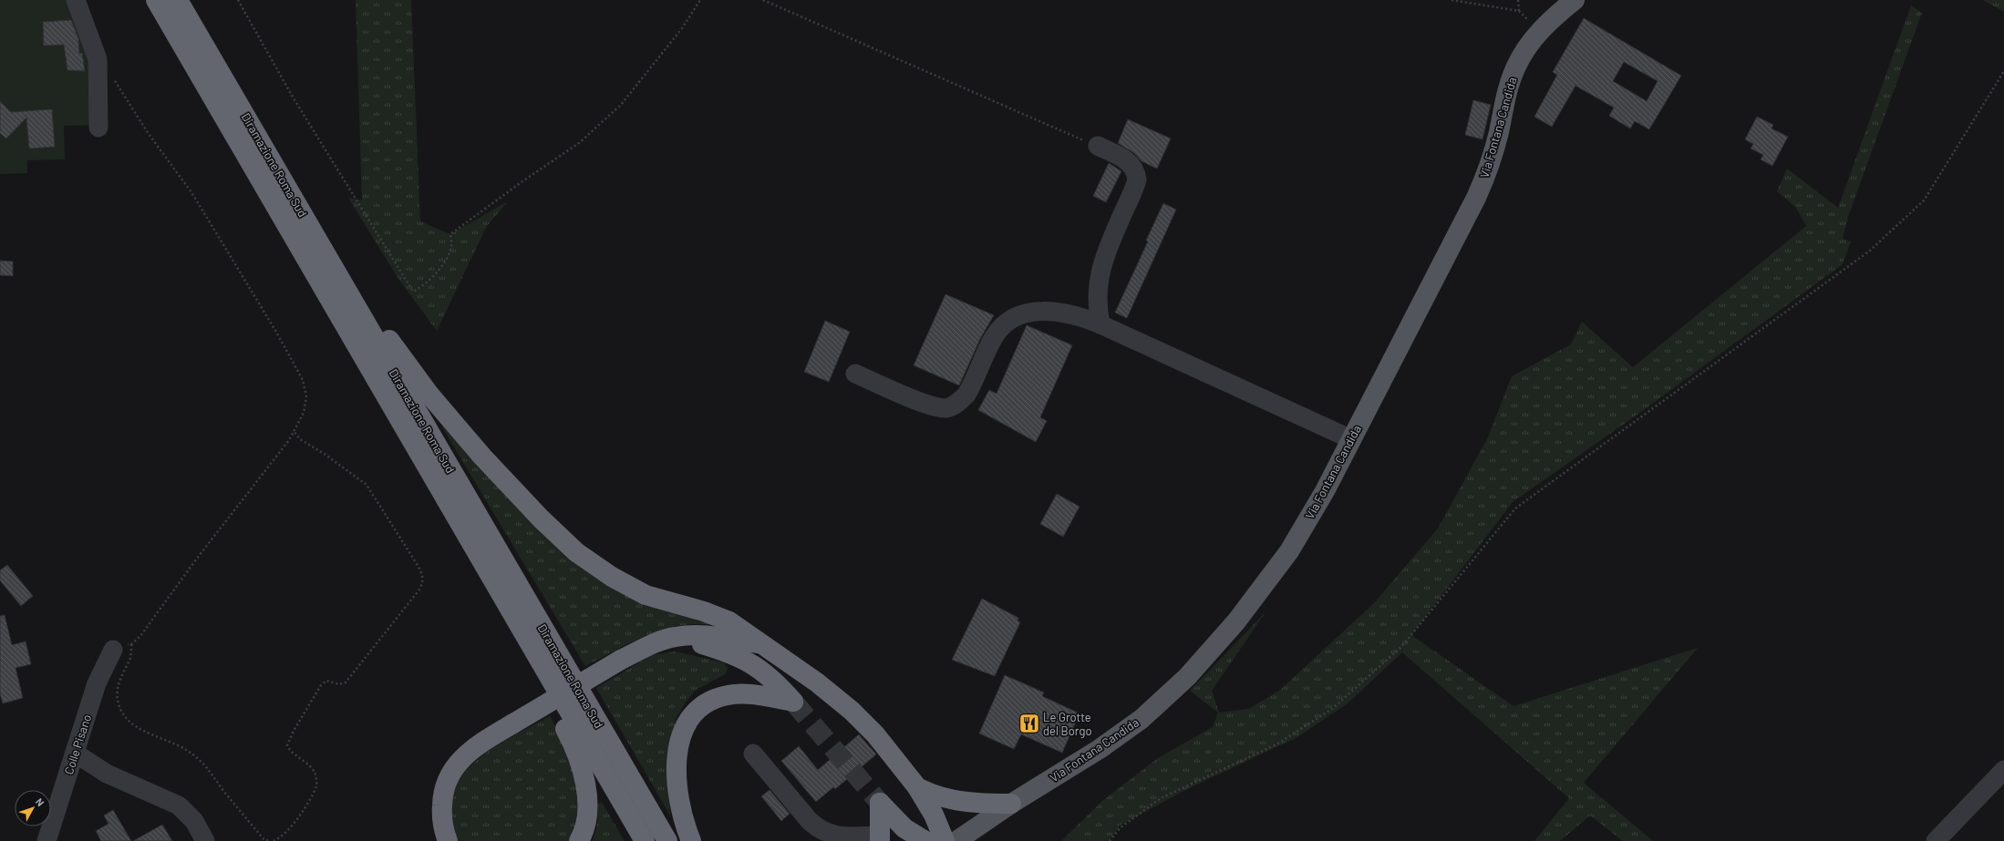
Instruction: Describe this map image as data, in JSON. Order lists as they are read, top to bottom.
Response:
{
  "streets": {
    "highway": ["Diramazione Roma Sud"],
    "main road": ["Via Fontana Candida"],
    "street": ["Colle Pisano"]
  },
  "places": {
    "restaurant": ["Le Grotte del Borgo"]
  },
  "north": "top right"
}
